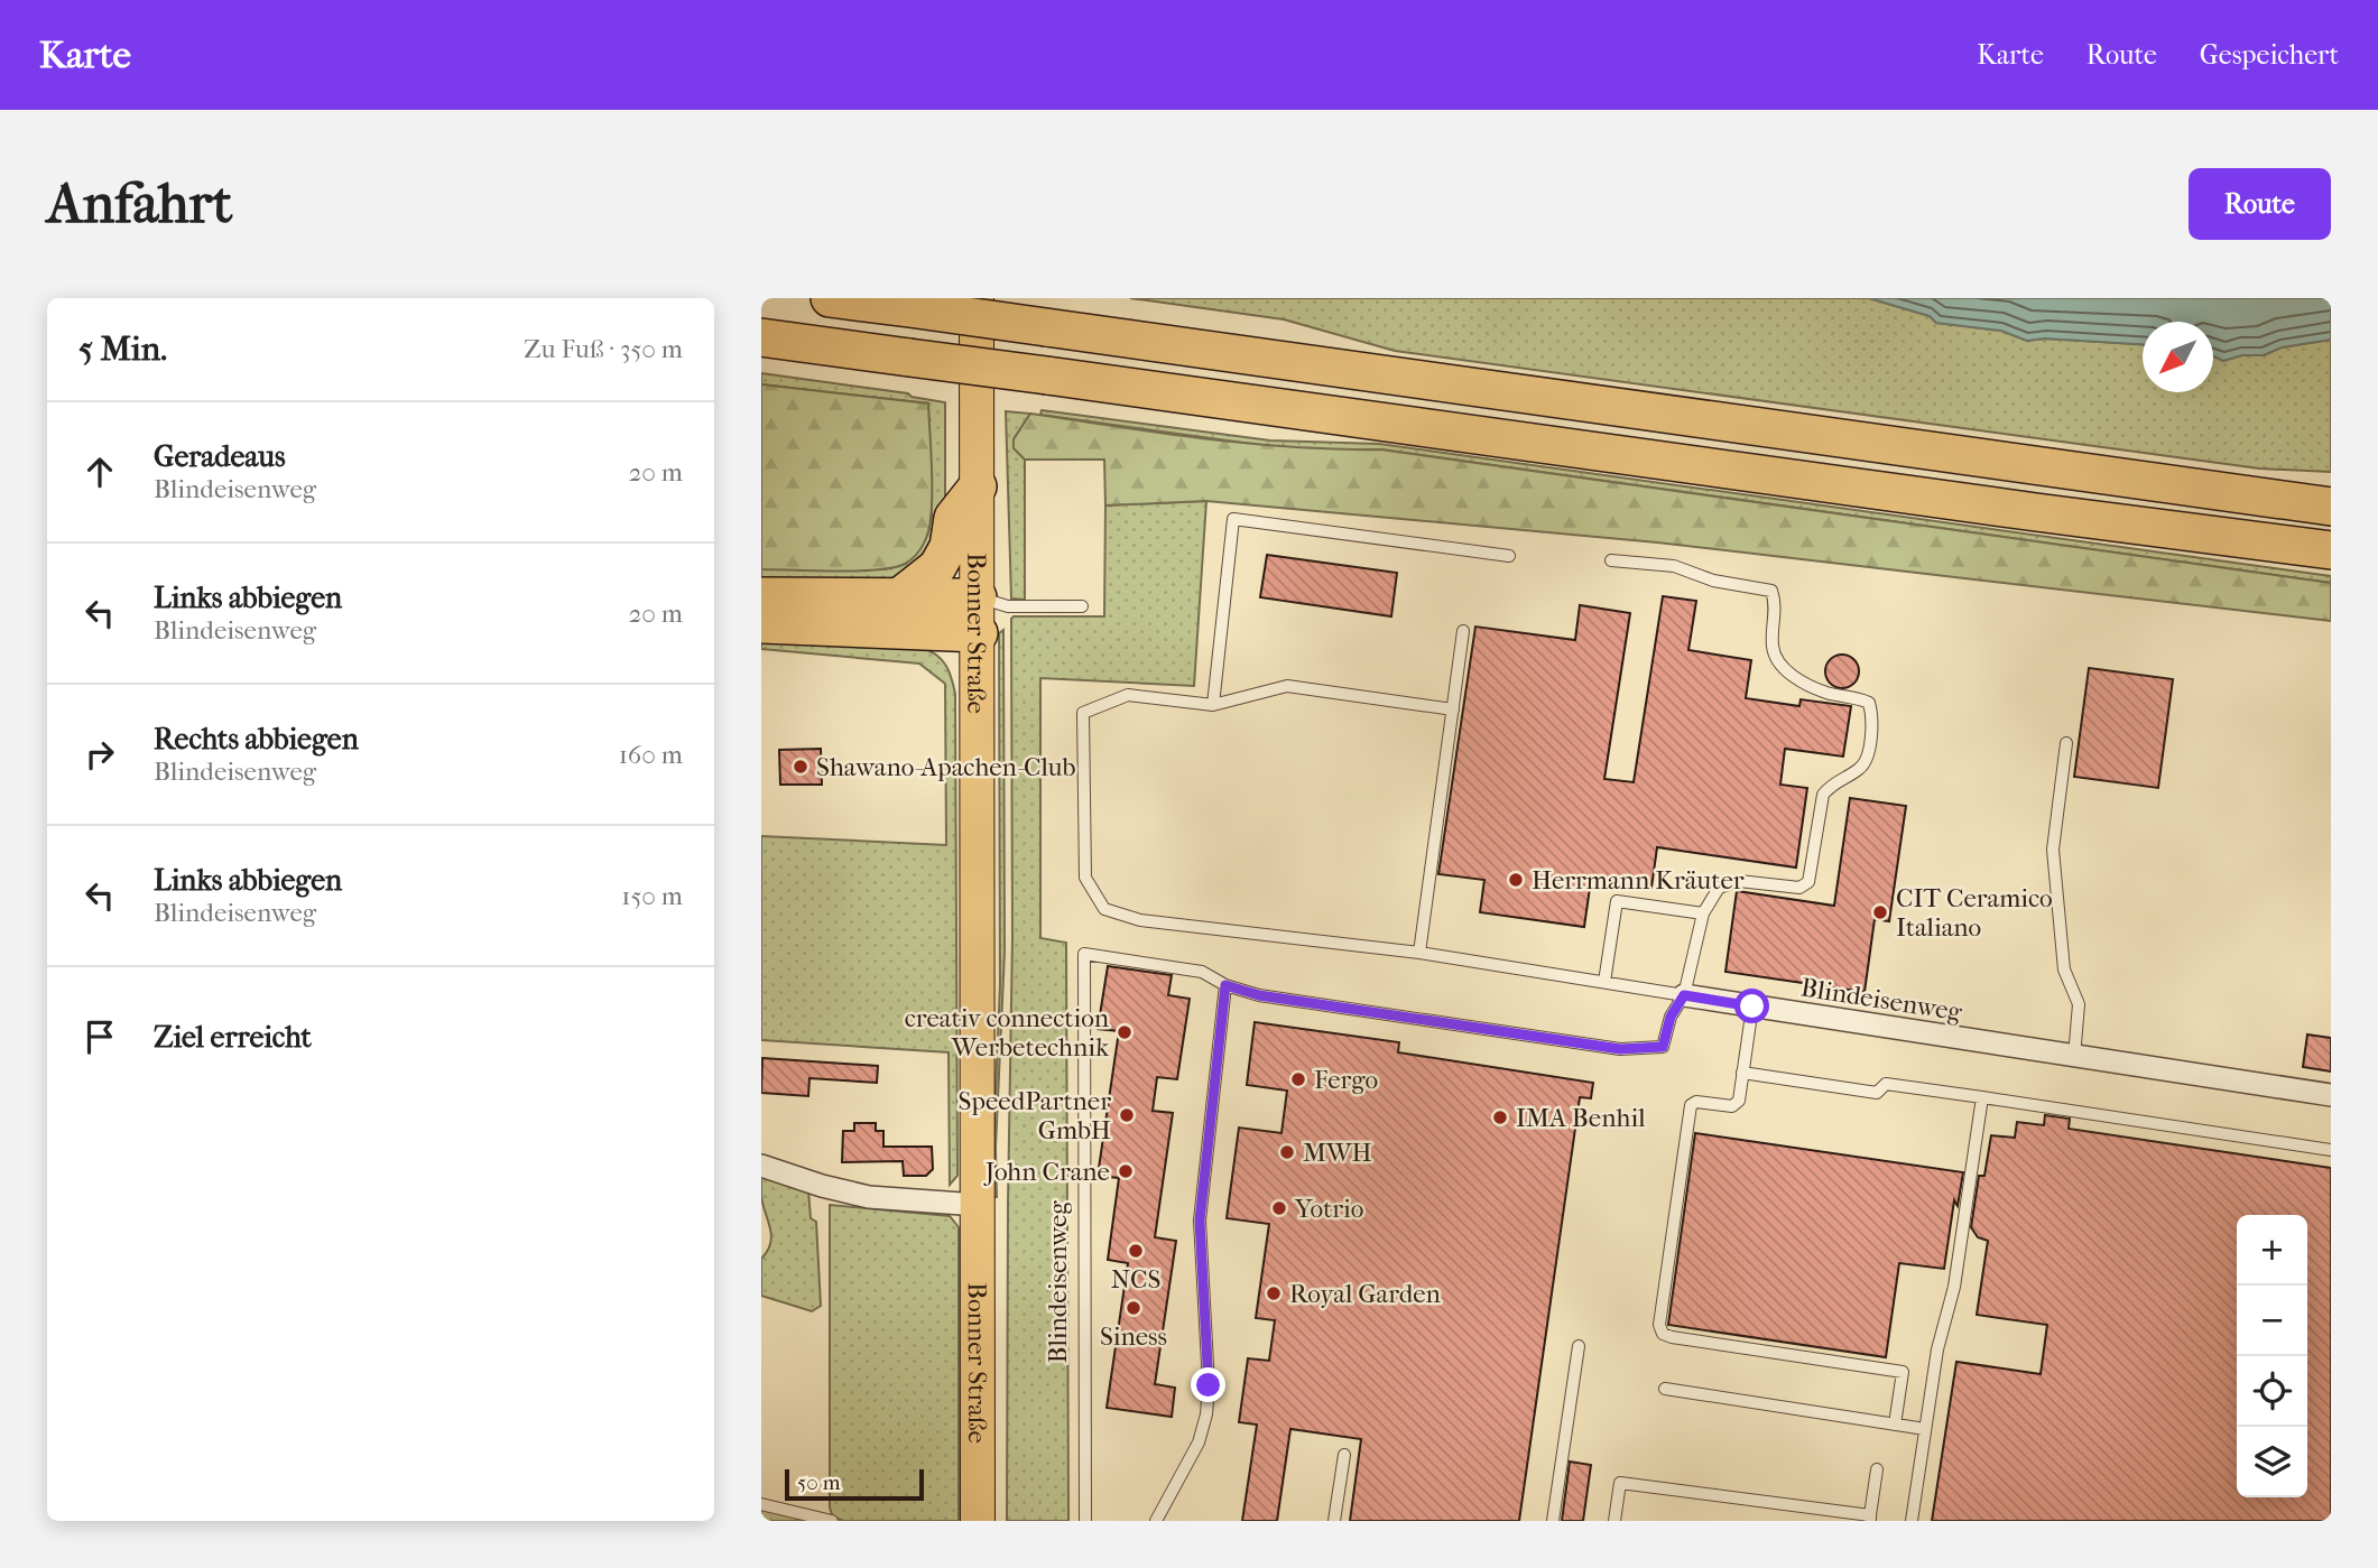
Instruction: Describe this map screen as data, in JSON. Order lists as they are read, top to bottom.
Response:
{
  "streets": {
    "main road": ["Bonner Straße"],
    "street": ["Blindeisenweg"]
  },
  "places": [
    "Shawano-Apachen-Club",
    "Herrmann Kräuter",
    "CIT Ceramico Italiano",
    "creativ connection Werbetechnik",
    "Fergo",
    "SpeedPartner GmbH",
    "IMA Benhil",
    "MWH",
    "John Crane",
    "Yotrio",
    "NCS",
    "Royal Garden",
    "Siness"
  ],
  "scale_bar": "50 m",
  "north": "bottom left",
  "page": {
    "header": "Karte",
    "nav": ["Karte", "Route", "Gespeichert"],
    "buttons": "Route",
    "title": "Anfahrt",
    "heading": ["5 Min.", "Zu Fuß · 350 m"],
    "list": [
      ["Geradeaus", "Blindeisenweg", "20 m"],
      ["Links abbiegen", "Blindeisenweg", "20 m"],
      ["Rechts abbiegen", "Blindeisenweg", "160 m"],
      ["Links abbiegen", "Blindeisenweg", "150 m"],
      "Ziel erreicht"
    ],
    "map_buttons": ["+", "−"],
    "scale": "50 m"
  }
}
